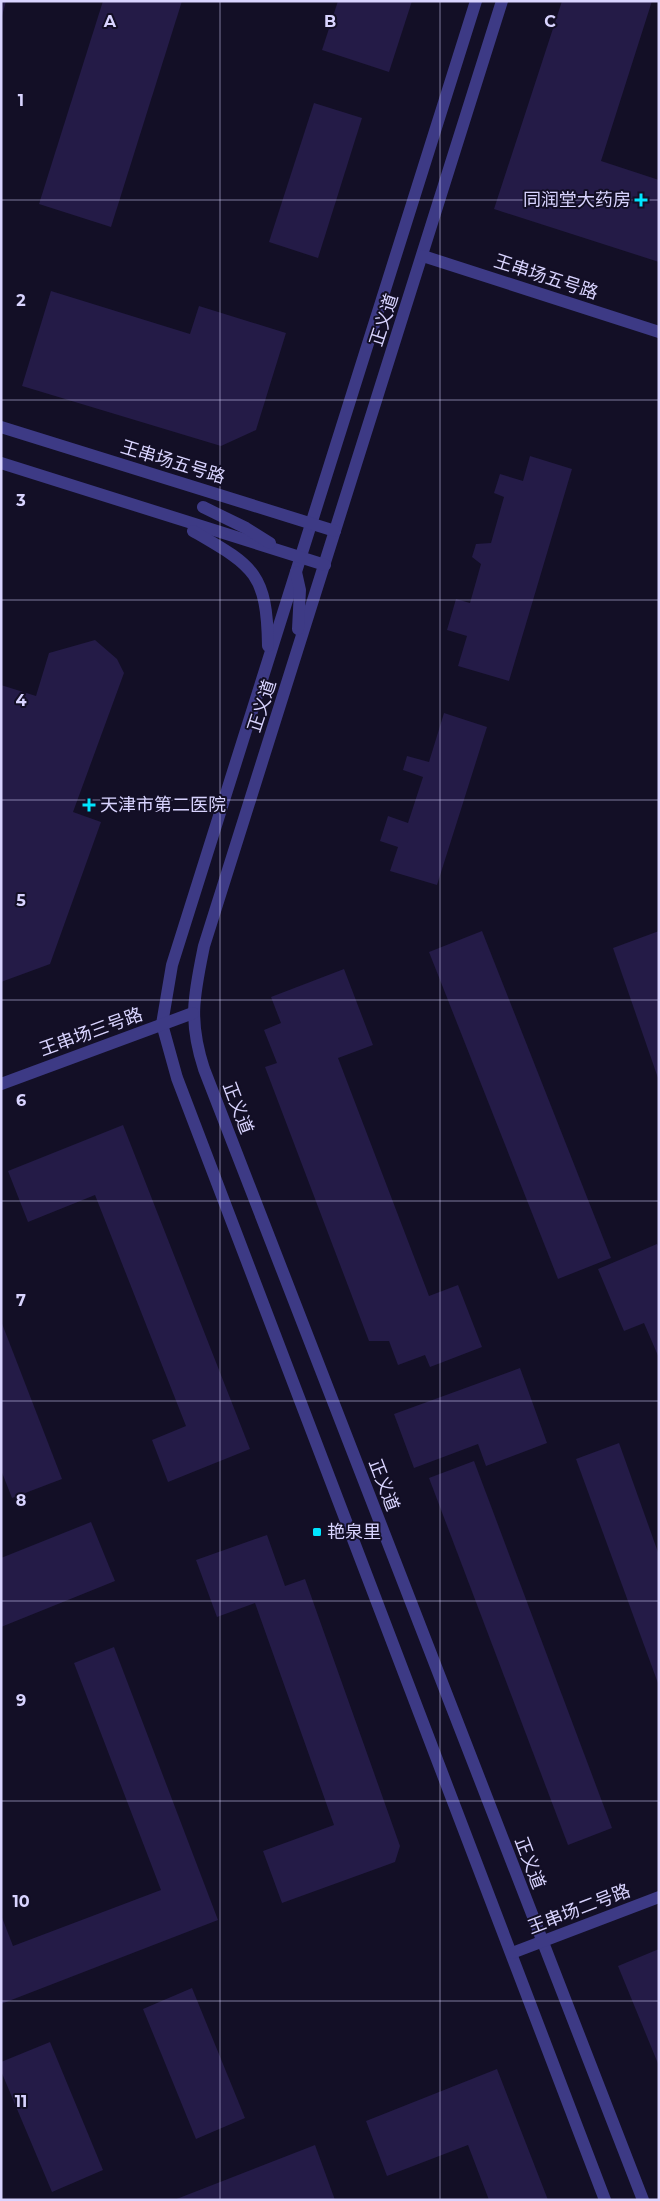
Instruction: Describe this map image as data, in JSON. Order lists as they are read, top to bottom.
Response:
{
  "streets": {
    "street": [
      "王串场五号路",
      "正义道",
      "王串场三号路",
      "王串场二号路"
    ]
  },
  "crossings": [
    ["王串场五号路", "正义道"],
    ["正义道", "王串场三号路"],
    ["正义道", "王串场二号路"]
  ],
  "places": {
    "health": ["同润堂大药房", "天津市第二医院"],
    "transit": ["艳泉里"]
  },
  "grid": {
    "columns": ["A", "B", "C"],
    "rows": [
      "1",
      "2",
      "3",
      "4",
      "5",
      "6",
      "7",
      "8",
      "9",
      "10",
      "11"
    ]
  }
}
